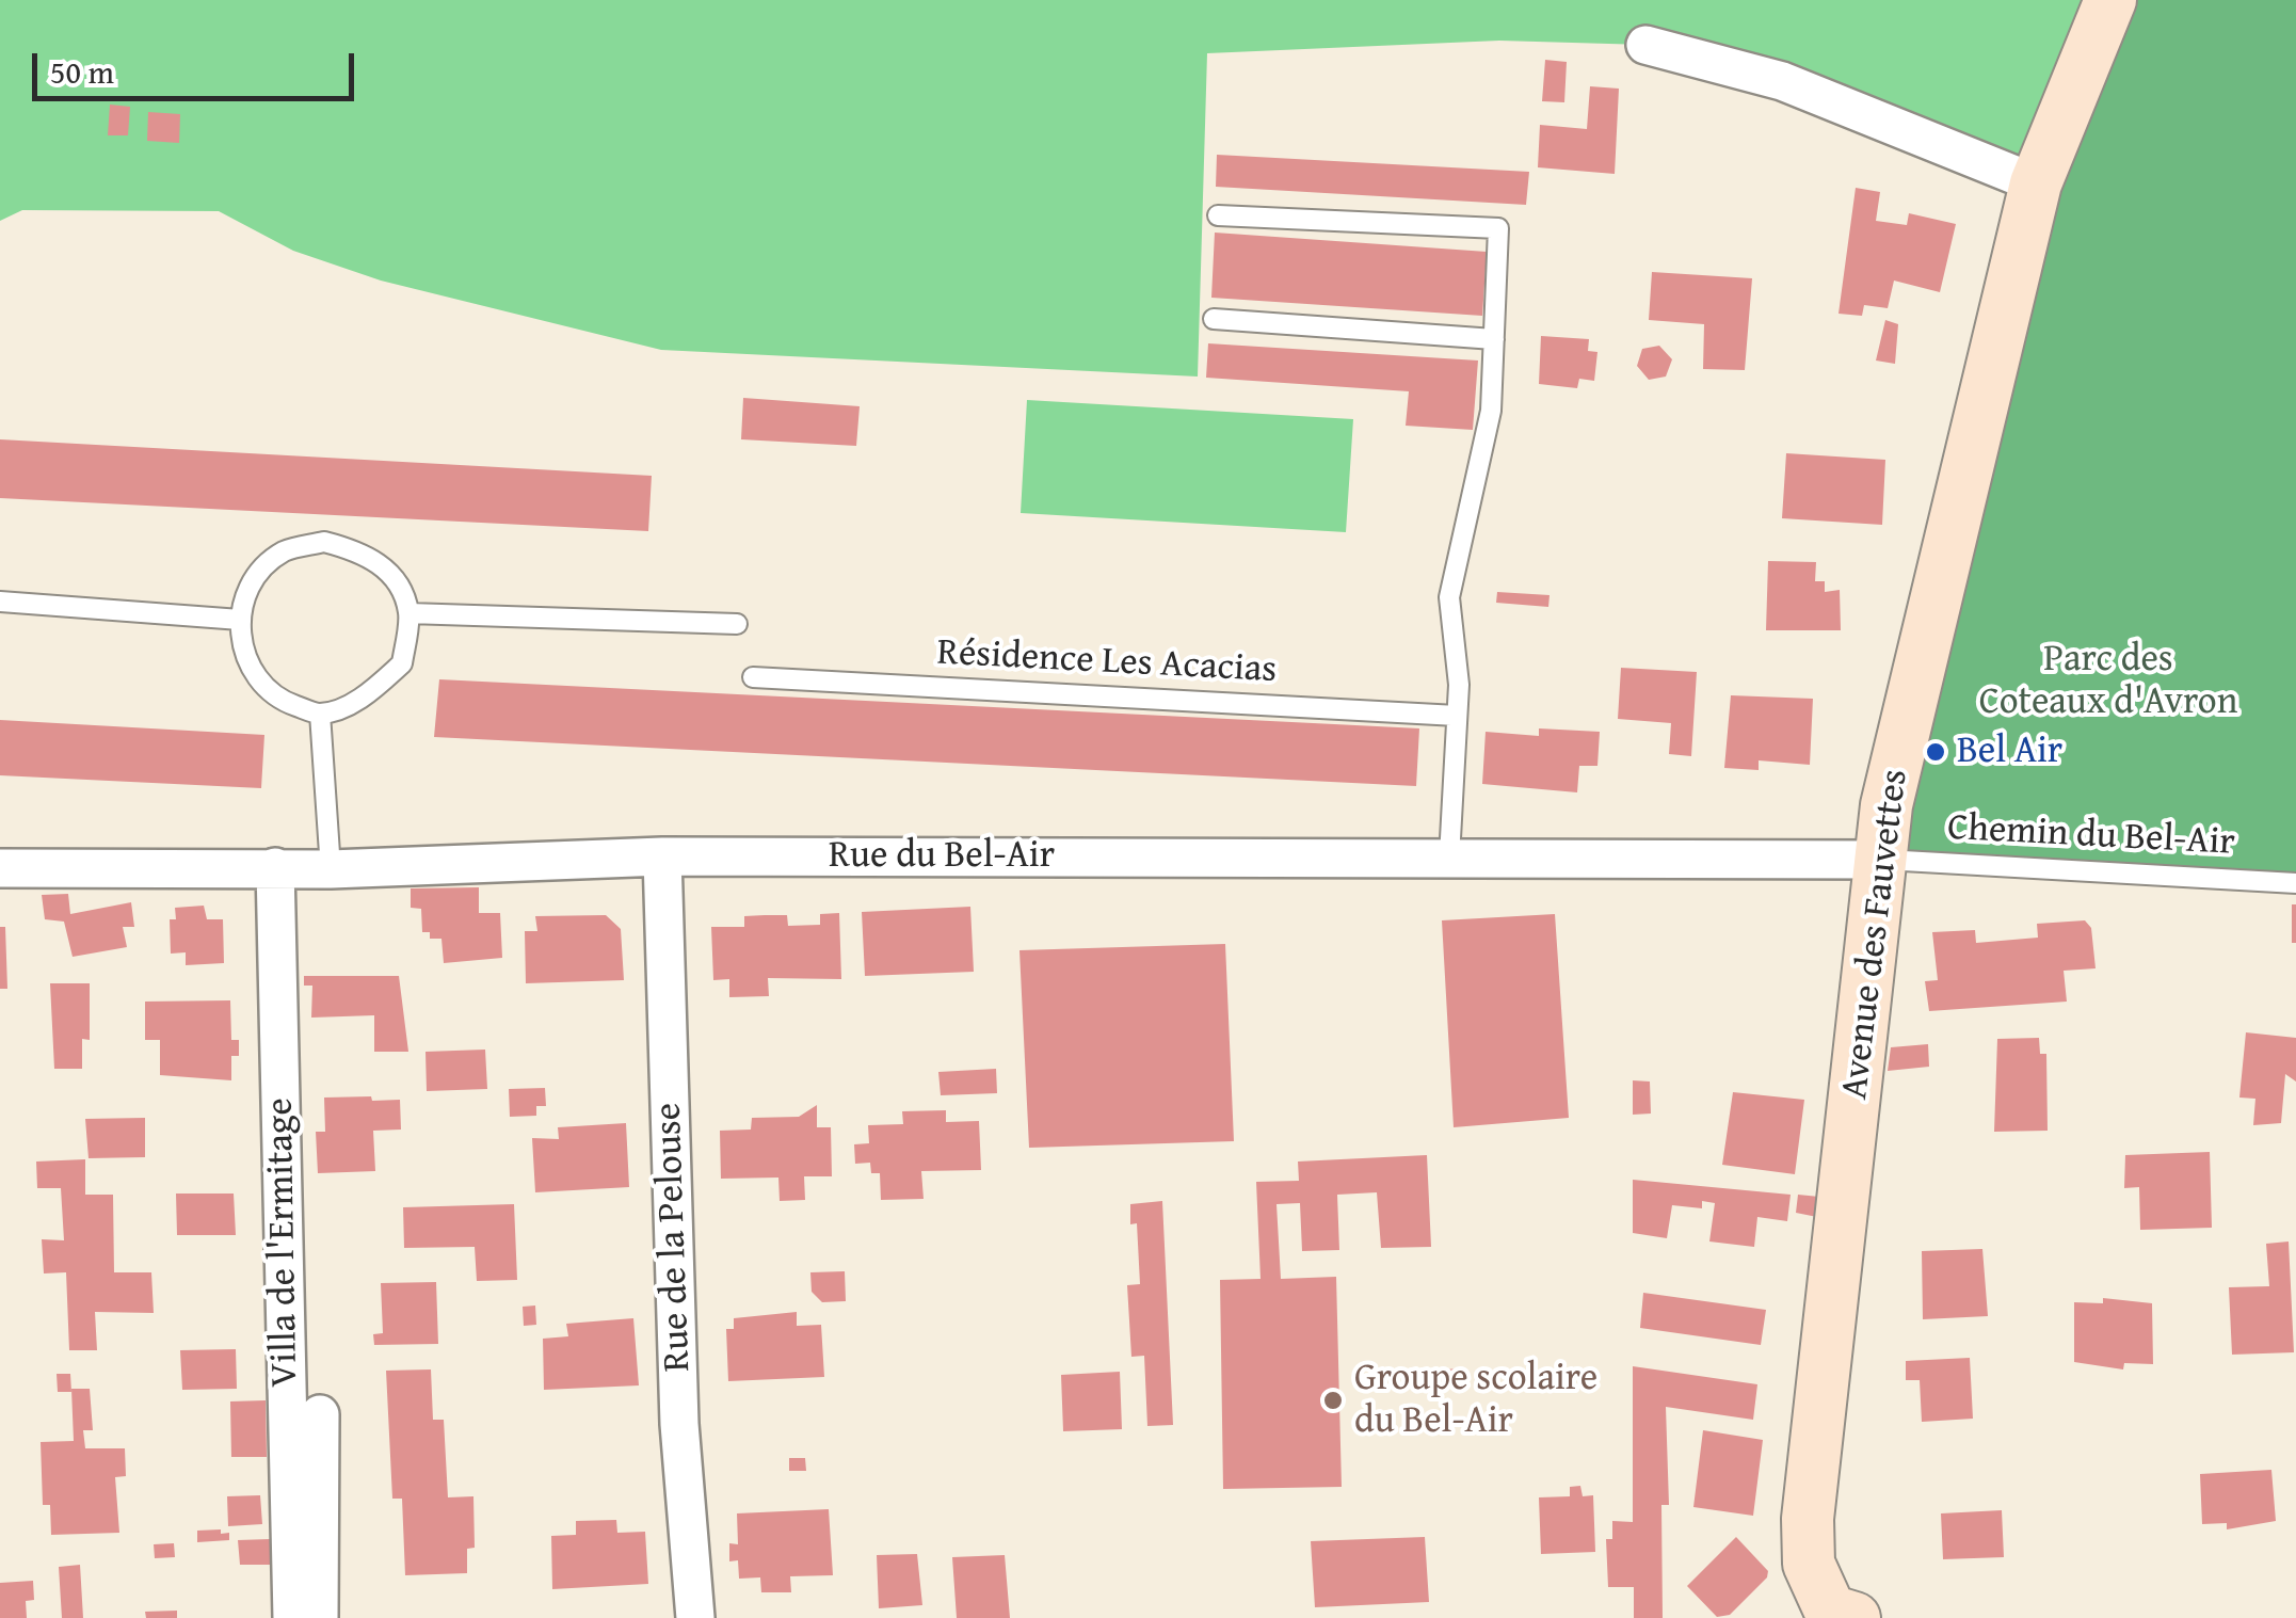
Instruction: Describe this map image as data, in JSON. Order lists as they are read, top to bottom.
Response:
{
  "streets": {
    "street": [
      "Rue du Bel-Air",
      "Avenue des Fauvettes",
      "Rue de la Pelouse",
      "Villa de l'Ermitage"
    ],
    "lane": ["Résidence Les Acacias", "Chemin du Bel-Air"]
  },
  "crossings": [
    ["Chemin du Bel-Air", "Rue du Bel-Air"],
    ["Chemin du Bel-Air", "Avenue des Fauvettes"],
    ["Rue du Bel-Air", "Avenue des Fauvettes"],
    ["Rue du Bel-Air", "Rue de la Pelouse"],
    ["Rue du Bel-Air", "Villa de l'Ermitage"]
  ],
  "parks": ["Parc des Coteaux d'Avron"],
  "places": ["Bel Air", "Groupe scolaire du Bel-Air"],
  "scale_bar": "50 m"
}
